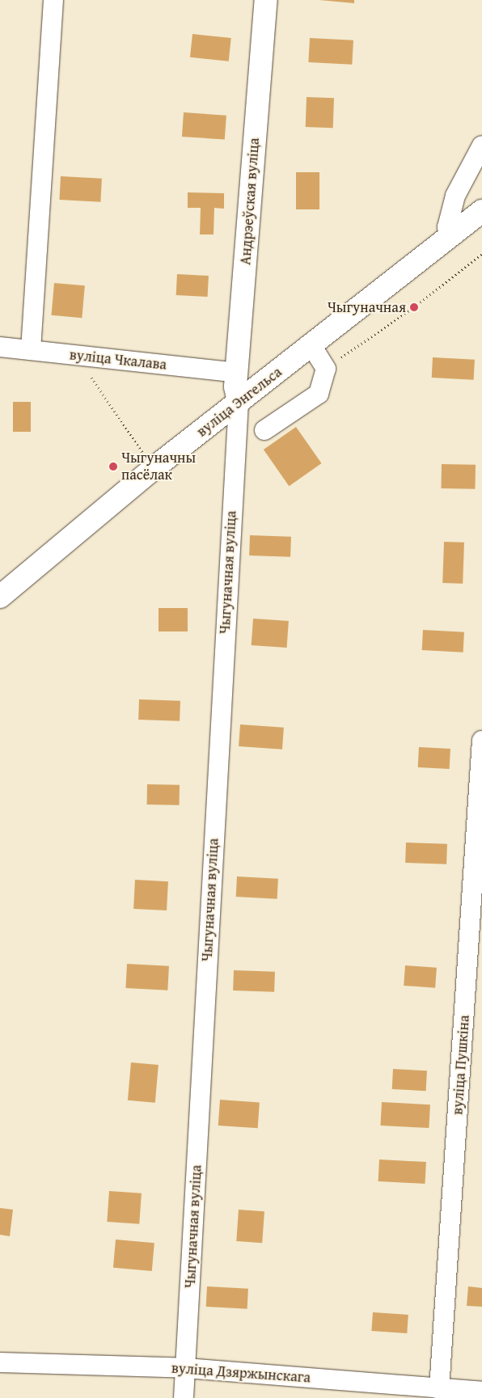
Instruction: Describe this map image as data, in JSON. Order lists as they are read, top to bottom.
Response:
{
  "streets": {
    "main road": ["Андрэеўская вуліца", "вуліца Энгельса"],
    "street": [
      "вуліца Чкалава",
      "Чыгуначная вуліца",
      "вуліца Пушкіна",
      "вуліца Дзяржынскага"
    ]
  },
  "crossings": [
    ["Андрэеўская вуліца", "вуліца Чкалава"],
    ["Андрэеўская вуліца", "вуліца Энгельса"],
    ["Андрэеўская вуліца", "Чыгуначная вуліца"],
    ["вуліца Энгельса", "Чыгуначная вуліца"],
    ["Чыгуначная вуліца", "вуліца Дзяржынскага"],
    ["вуліца Пушкіна", "вуліца Дзяржынскага"]
  ],
  "places": ["Чыгуначная", "Чыгуначны пасёлак"]
}
